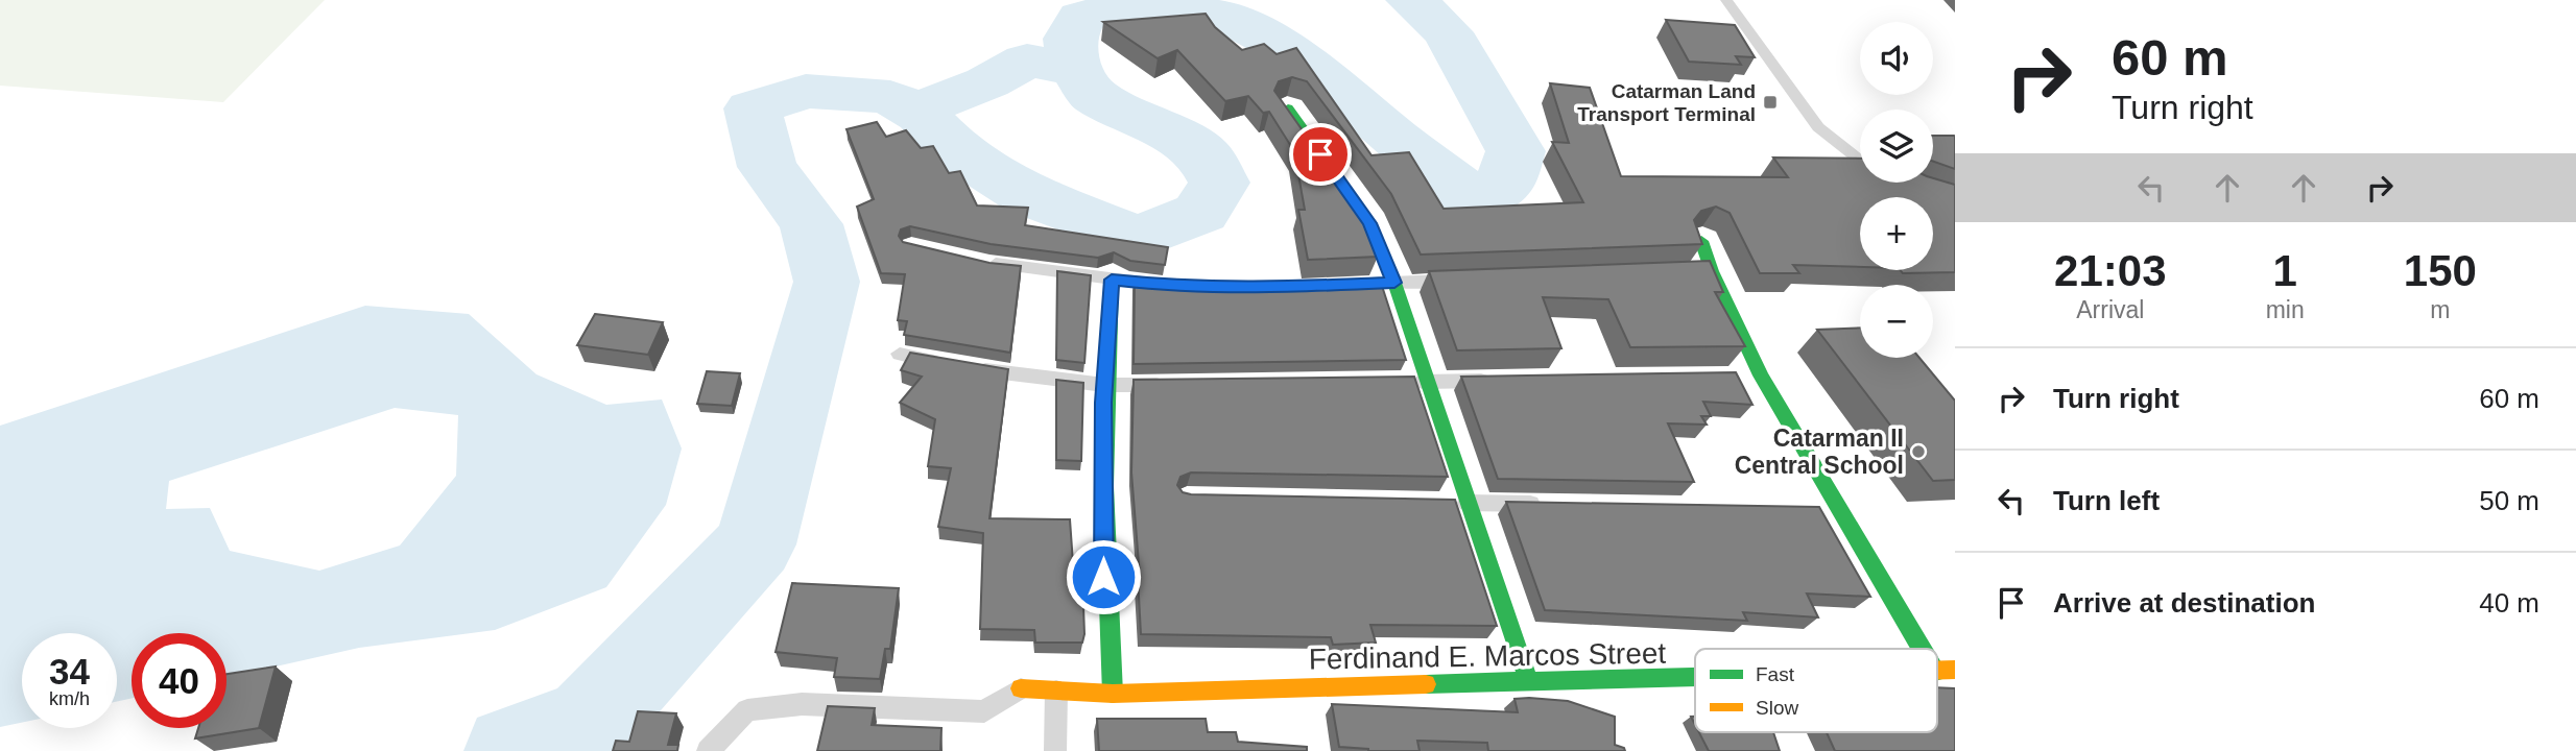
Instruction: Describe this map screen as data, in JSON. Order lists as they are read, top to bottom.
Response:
{
  "streets": {
    "street": ["Ferdinand E. Marcos Street"]
  },
  "places": {
    "transit": ["Catarman Land Transport Terminal"],
    "other": ["Catarman II Central School"]
  },
  "legend": ["Fast", "Slow"],
  "page": {
    "turn": ["60 m", "Turn right"],
    "map_buttons": ["+", "−"],
    "eta": [
      "21:03",
      "Arrival",
      "1",
      "min",
      "150",
      "m"
    ],
    "list": [
      {
        "name": "Turn right",
        "value": "60 m"
      },
      {
        "name": "Turn left",
        "value": "50 m"
      },
      {
        "name": "Arrive at destination",
        "value": "40 m"
      }
    ],
    "speed": "34 km/h",
    "limit": "40"
  }
}
